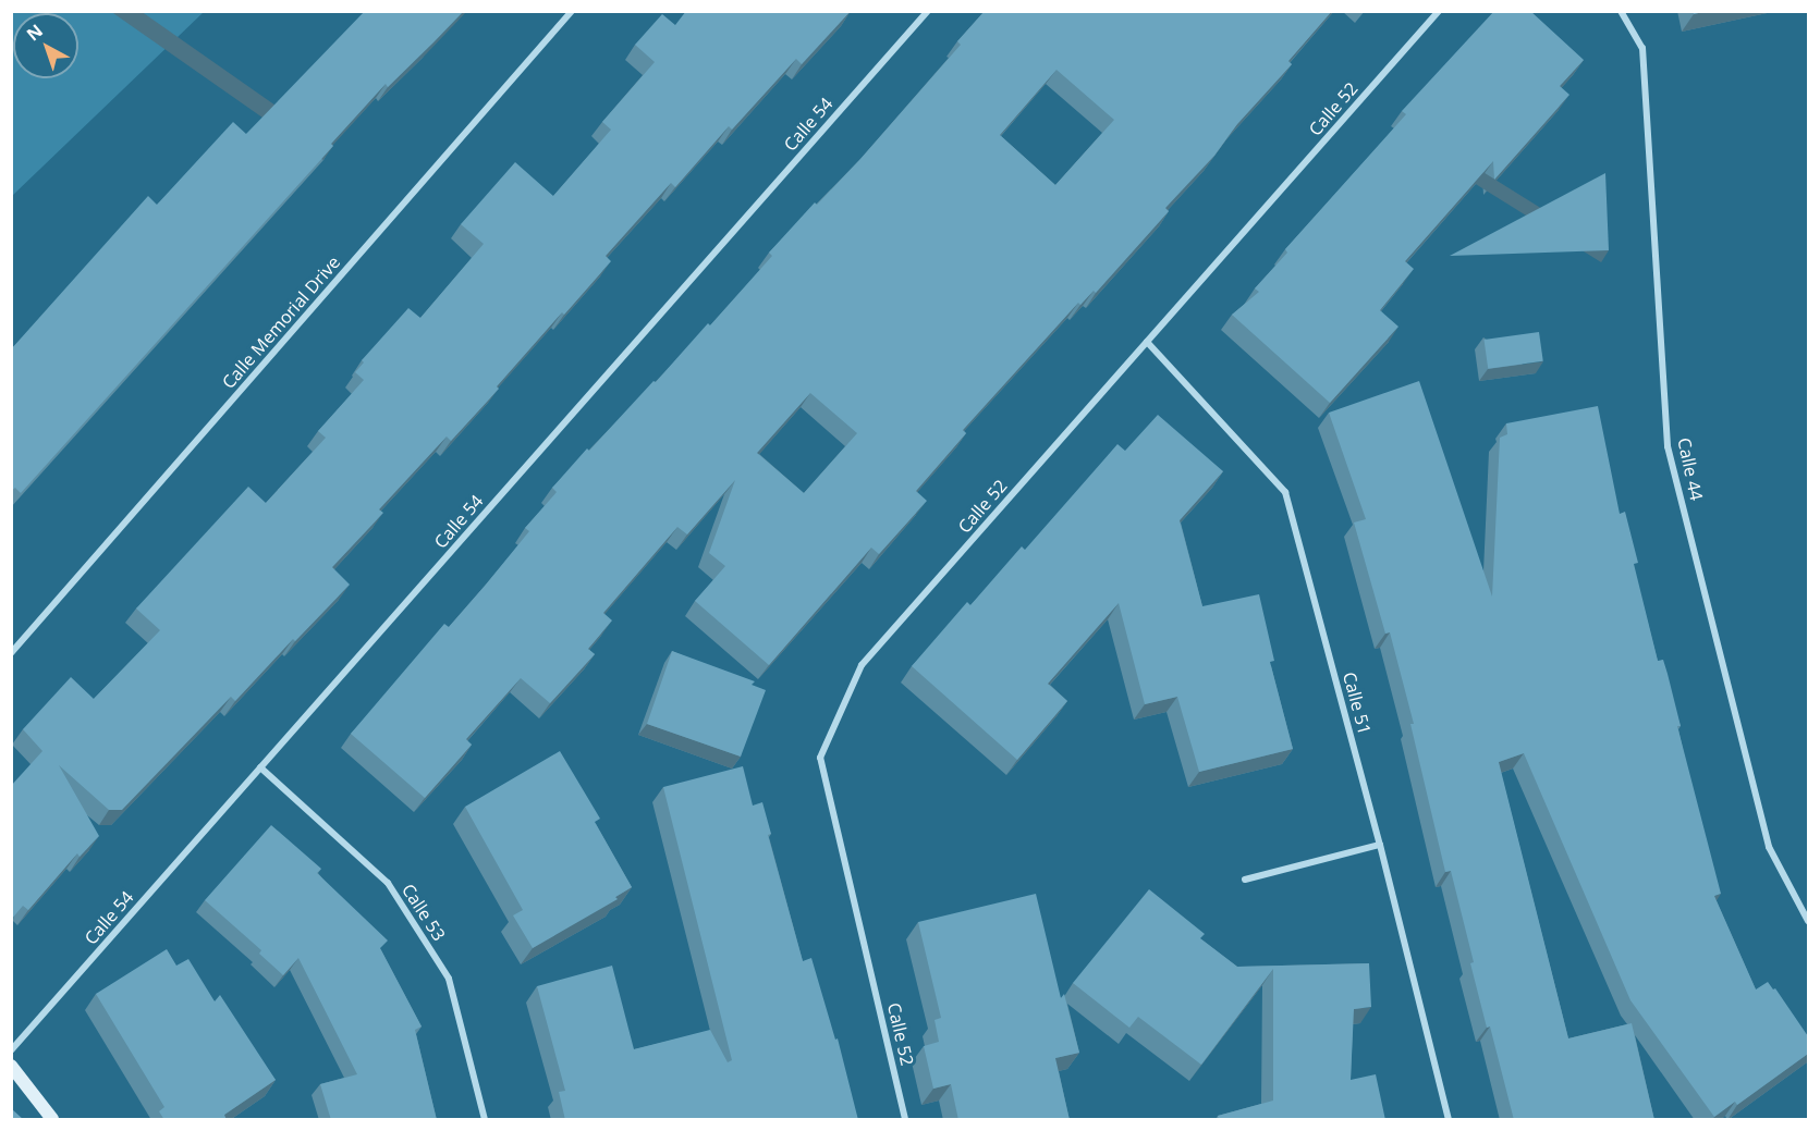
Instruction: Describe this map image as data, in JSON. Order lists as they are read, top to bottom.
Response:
{
  "streets": {
    "street": [
      "Calle 52",
      "Calle 54",
      "Calle Memorial Drive",
      "Calle 44",
      "Calle 51",
      "Calle 53"
    ]
  },
  "crossings": [
    ["Calle 52", "Calle 51"],
    ["Calle 54", "Calle 53"]
  ],
  "north": "top left"
}
